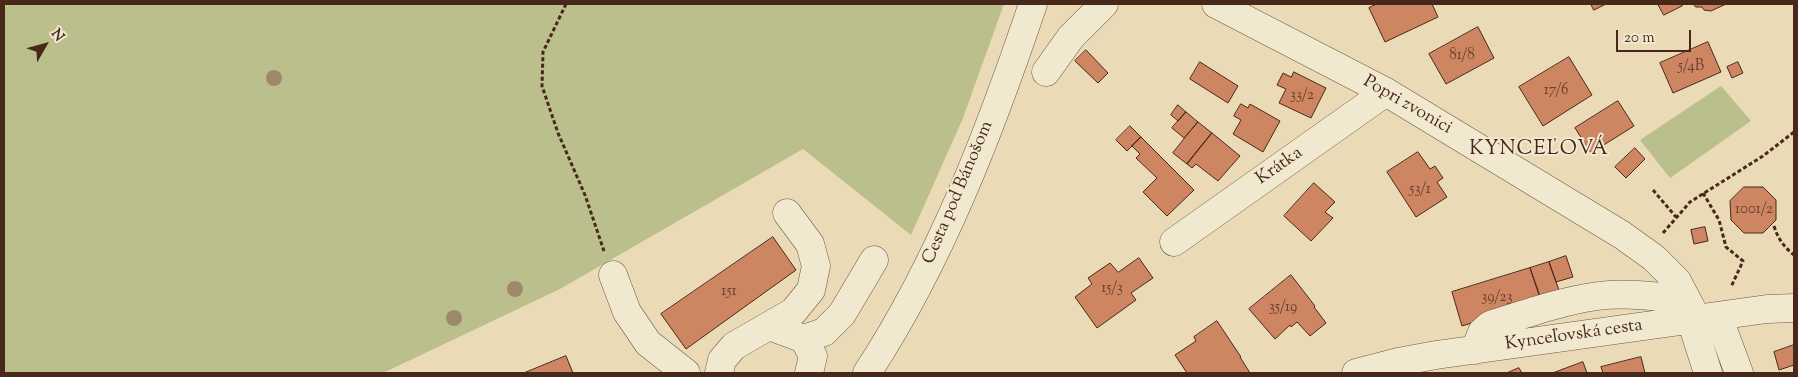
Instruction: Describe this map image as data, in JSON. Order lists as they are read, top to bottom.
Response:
{
  "streets": {
    "street": [
      "Popri zvonici",
      "Krátka",
      "Cesta pod Bánošom",
      "Kynceľovská cesta"
    ]
  },
  "crossings": [
    ["Popri zvonici", "Krátka"],
    ["Popri zvonici", "Kynceľovská cesta"]
  ],
  "districts": ["KYNCEĽOVÁ"],
  "house_numbers": [
    "81/8",
    "5/4B",
    "17/6",
    "33/2",
    "53/1",
    "1001/2",
    "15/3",
    "151",
    "39/23",
    "35/19"
  ],
  "scale_bar": "20 m",
  "north": "top right"
}
